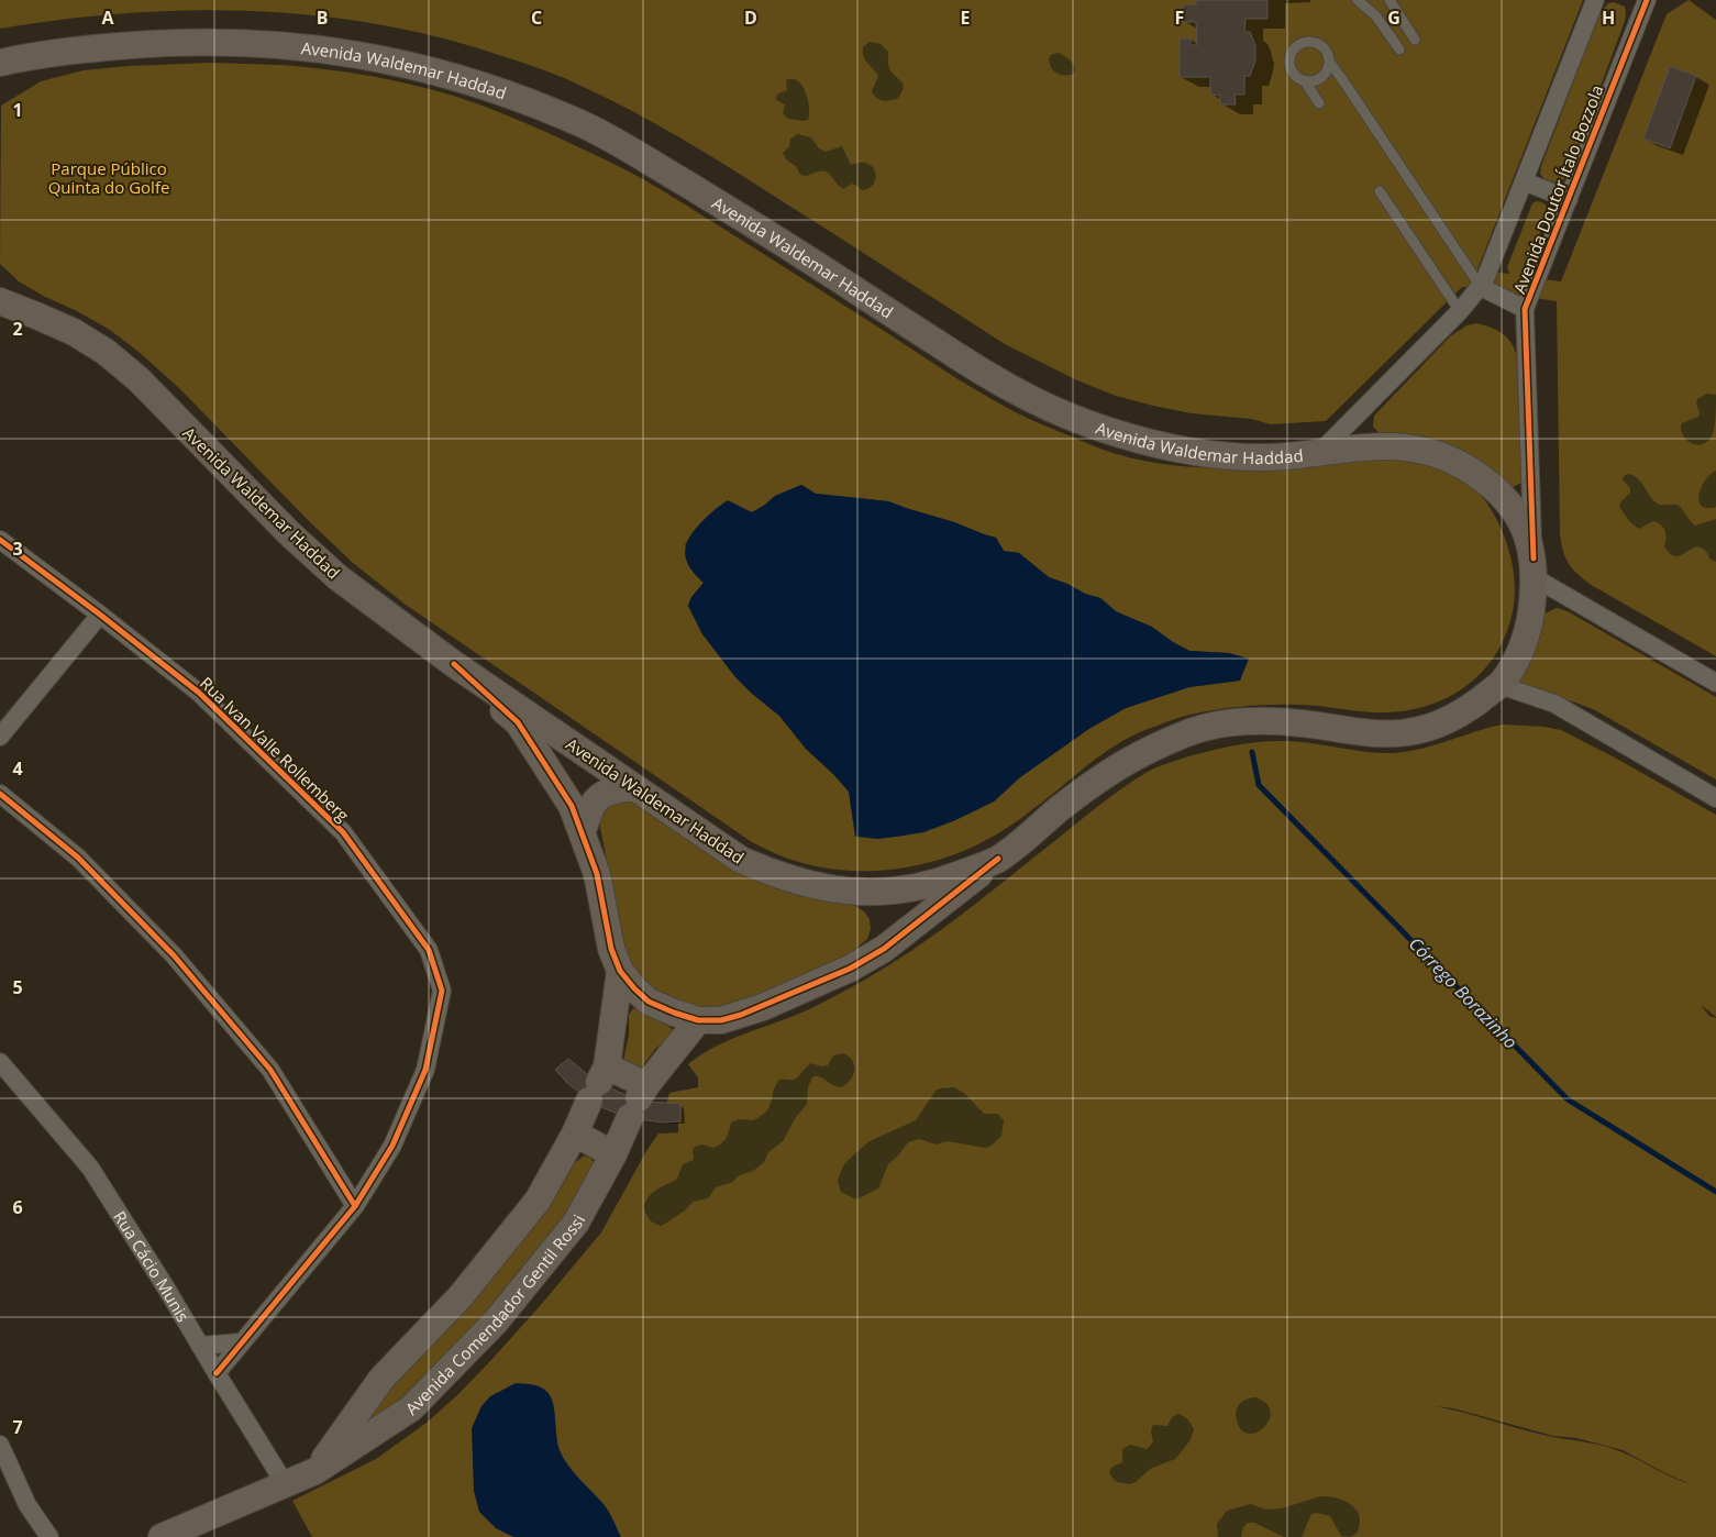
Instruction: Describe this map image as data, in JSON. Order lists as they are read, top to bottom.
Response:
{
  "streets": {
    "main road": ["Avenida Waldemar Haddad", "Avenida Comendador Gentil Rossi"],
    "street": ["Avenida Doutor Ítalo Bozzola", "Rua Ivan Valle Rollemberg", "Rua Cácio Munis"]
  },
  "crossings": [
    ["Avenida Waldemar Haddad", "Avenida Doutor Ítalo Bozzola"],
    ["Rua Ivan Valle Rollemberg", "Rua Cácio Munis"],
    ["Rua Cácio Munis", "Avenida Comendador Gentil Rossi"]
  ],
  "water": ["Córrego Borazinho"],
  "parks": ["Parque Público Quinta do Golfe"],
  "grid": {
    "columns": [
      "A",
      "B",
      "C",
      "D",
      "E",
      "F",
      "G",
      "H"
    ],
    "rows": [
      "1",
      "2",
      "3",
      "4",
      "5",
      "6",
      "7"
    ]
  }
}
